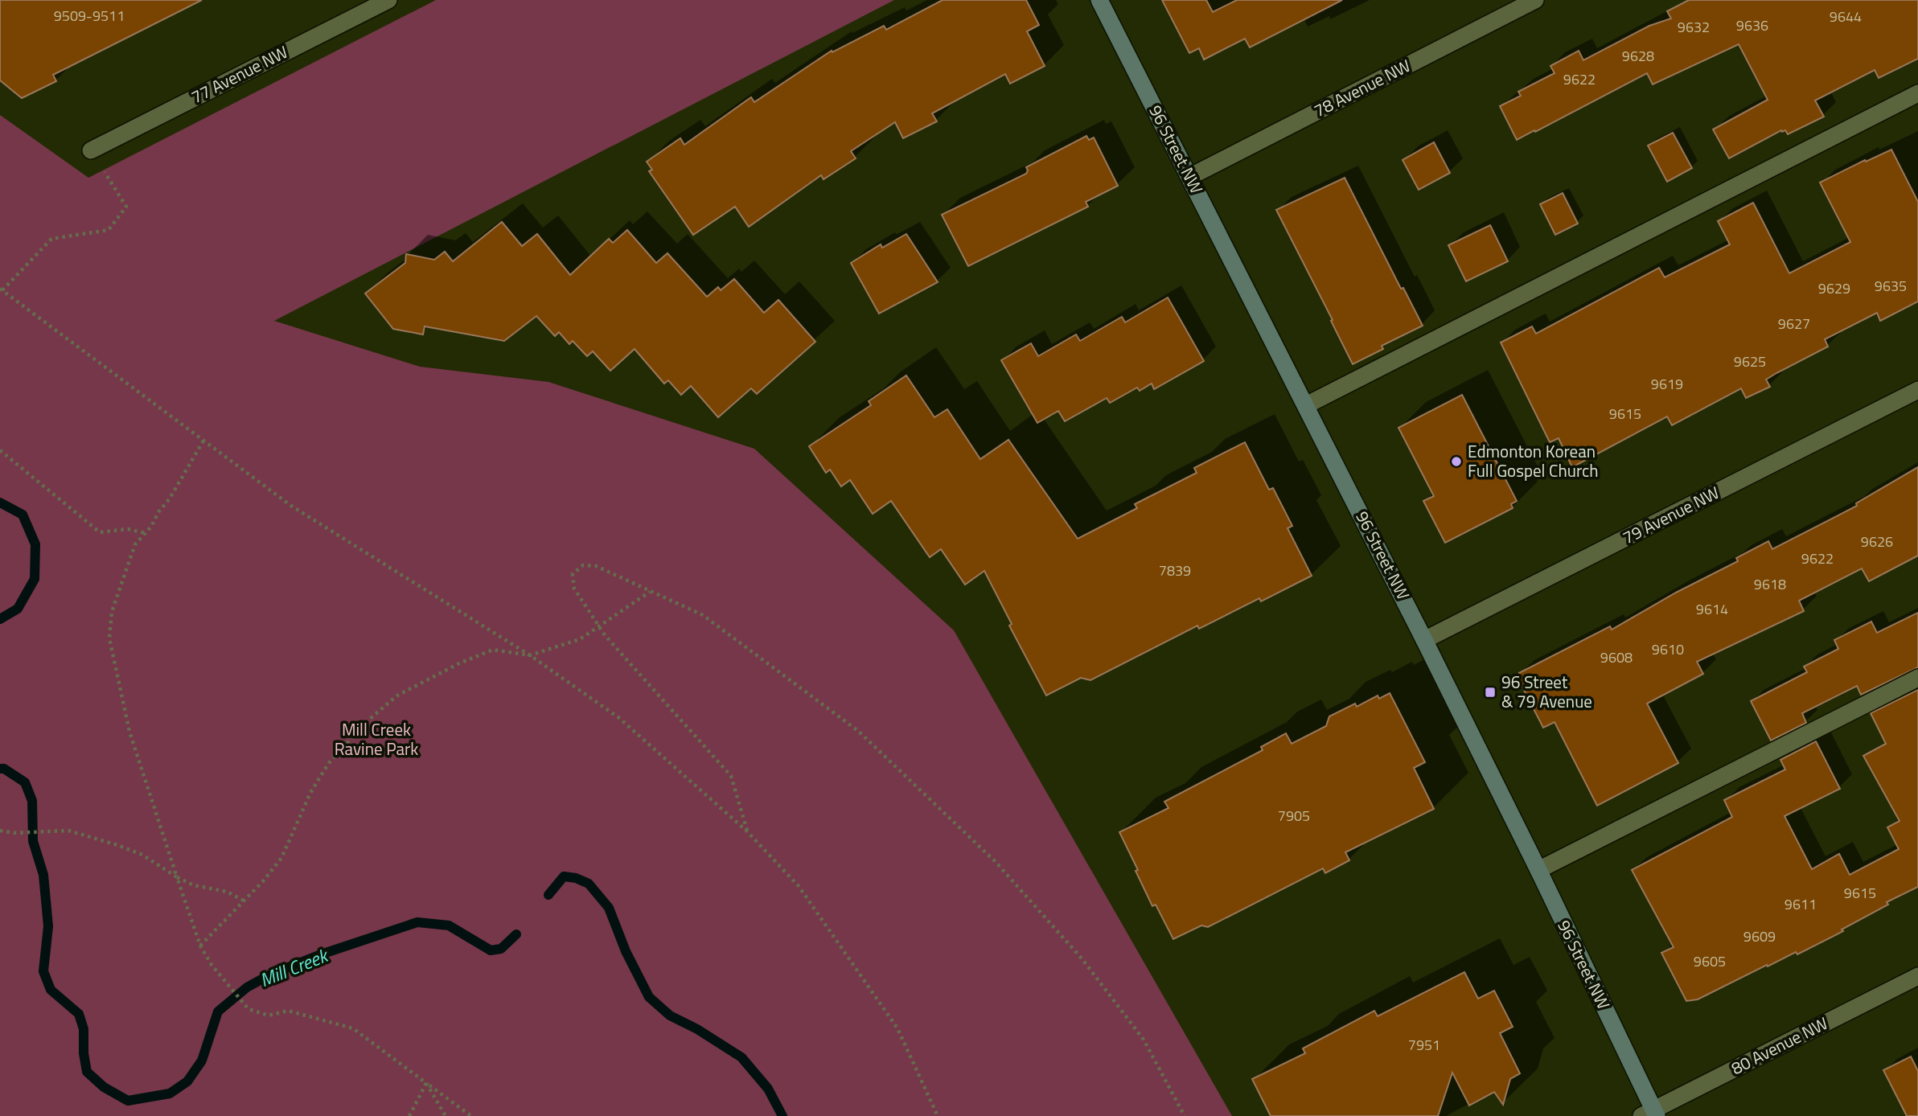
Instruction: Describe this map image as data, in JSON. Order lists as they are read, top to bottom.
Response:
{
  "streets": {
    "street": [
      "77 Avenue NW",
      "78 Avenue NW",
      "96 Street NW",
      "79 Avenue NW",
      "80 Avenue NW"
    ]
  },
  "crossings": [
    ["78 Avenue NW", "96 Street NW"],
    ["96 Street NW", "79 Avenue NW"],
    ["96 Street NW", "80 Avenue NW"]
  ],
  "water": ["Mill Creek"],
  "parks": ["Mill Creek Ravine Park"],
  "places": {
    "other": ["Edmonton Korean Full Gospel Church"],
    "transit": ["96 Street & 79 Avenue"]
  },
  "house_numbers": [
    "9509-9511",
    "9644",
    "9636",
    "9632",
    "9628",
    "9622",
    "9635",
    "9629",
    "9627",
    "9625",
    "9619",
    "9615",
    "9626",
    "9622",
    "7839",
    "9618",
    "9614",
    "9610",
    "9608",
    "7905",
    "9615",
    "9611",
    "9609",
    "9605",
    "7951"
  ]
}
